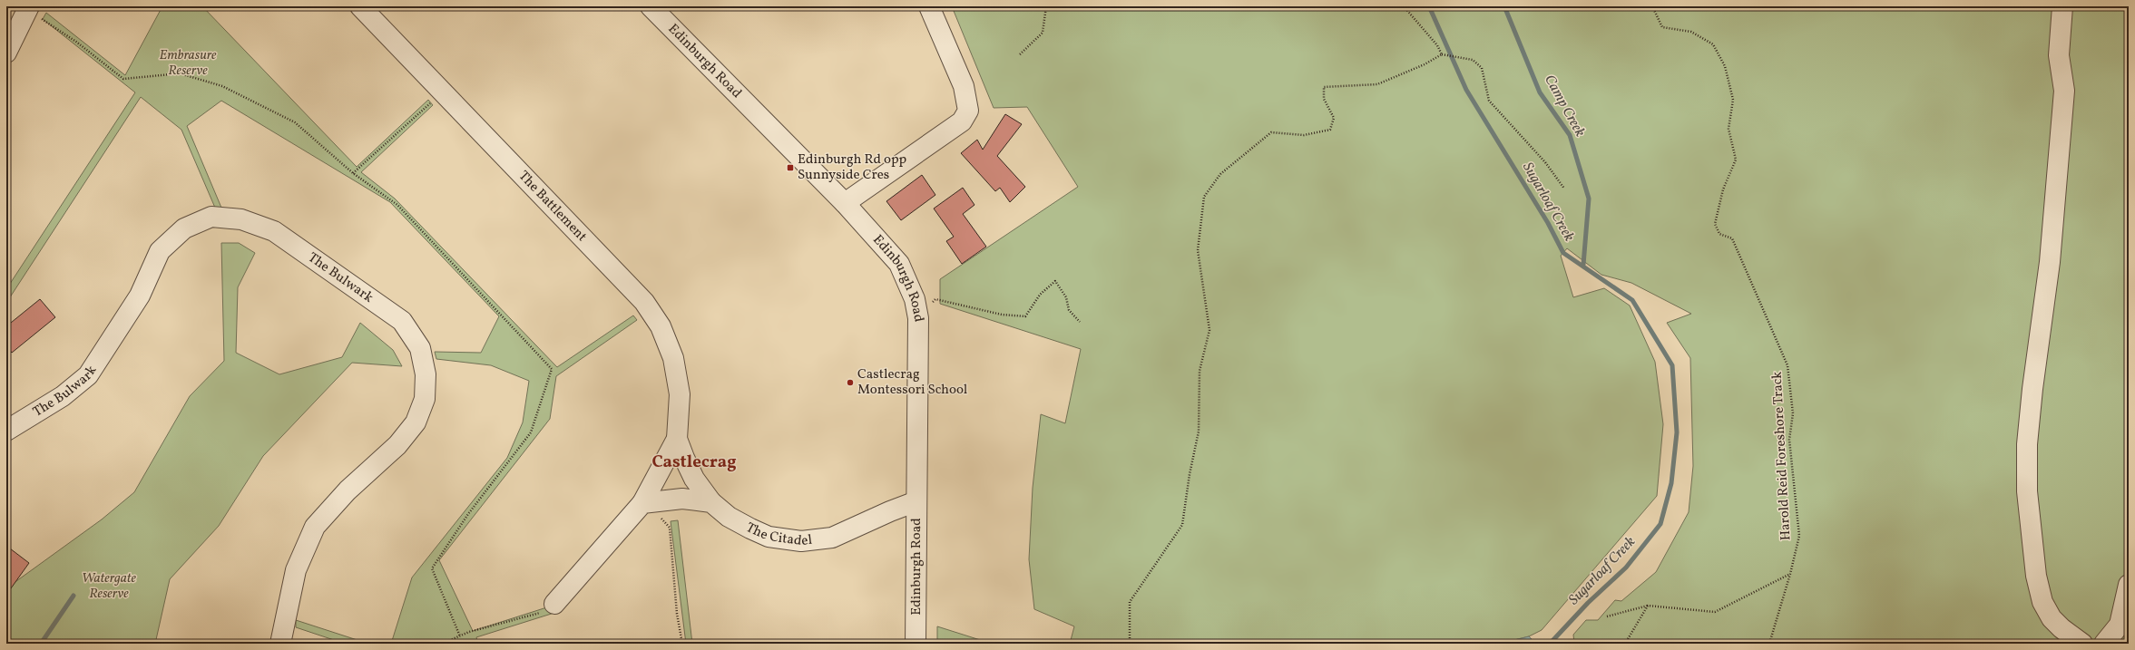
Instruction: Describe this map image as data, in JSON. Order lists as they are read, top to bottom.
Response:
{
  "streets": {
    "street": [
      "Edinburgh Road",
      "The Battlement",
      "The Bulwark",
      "The Citadel"
    ],
    "path": ["Harold Reid Foreshore Track"]
  },
  "crossings": [
    ["Edinburgh Road", "The Citadel"],
    ["The Battlement", "The Citadel"]
  ],
  "districts": ["Castlecrag"],
  "water": ["Camp Creek", "Sugarloaf Creek"],
  "parks": ["Embrasure Reserve", "Watergate Reserve"],
  "places": {
    "transit": ["Edinburgh Rd opp Sunnyside Cres"],
    "other": ["Castlecrag Montessori School"]
  }
}
